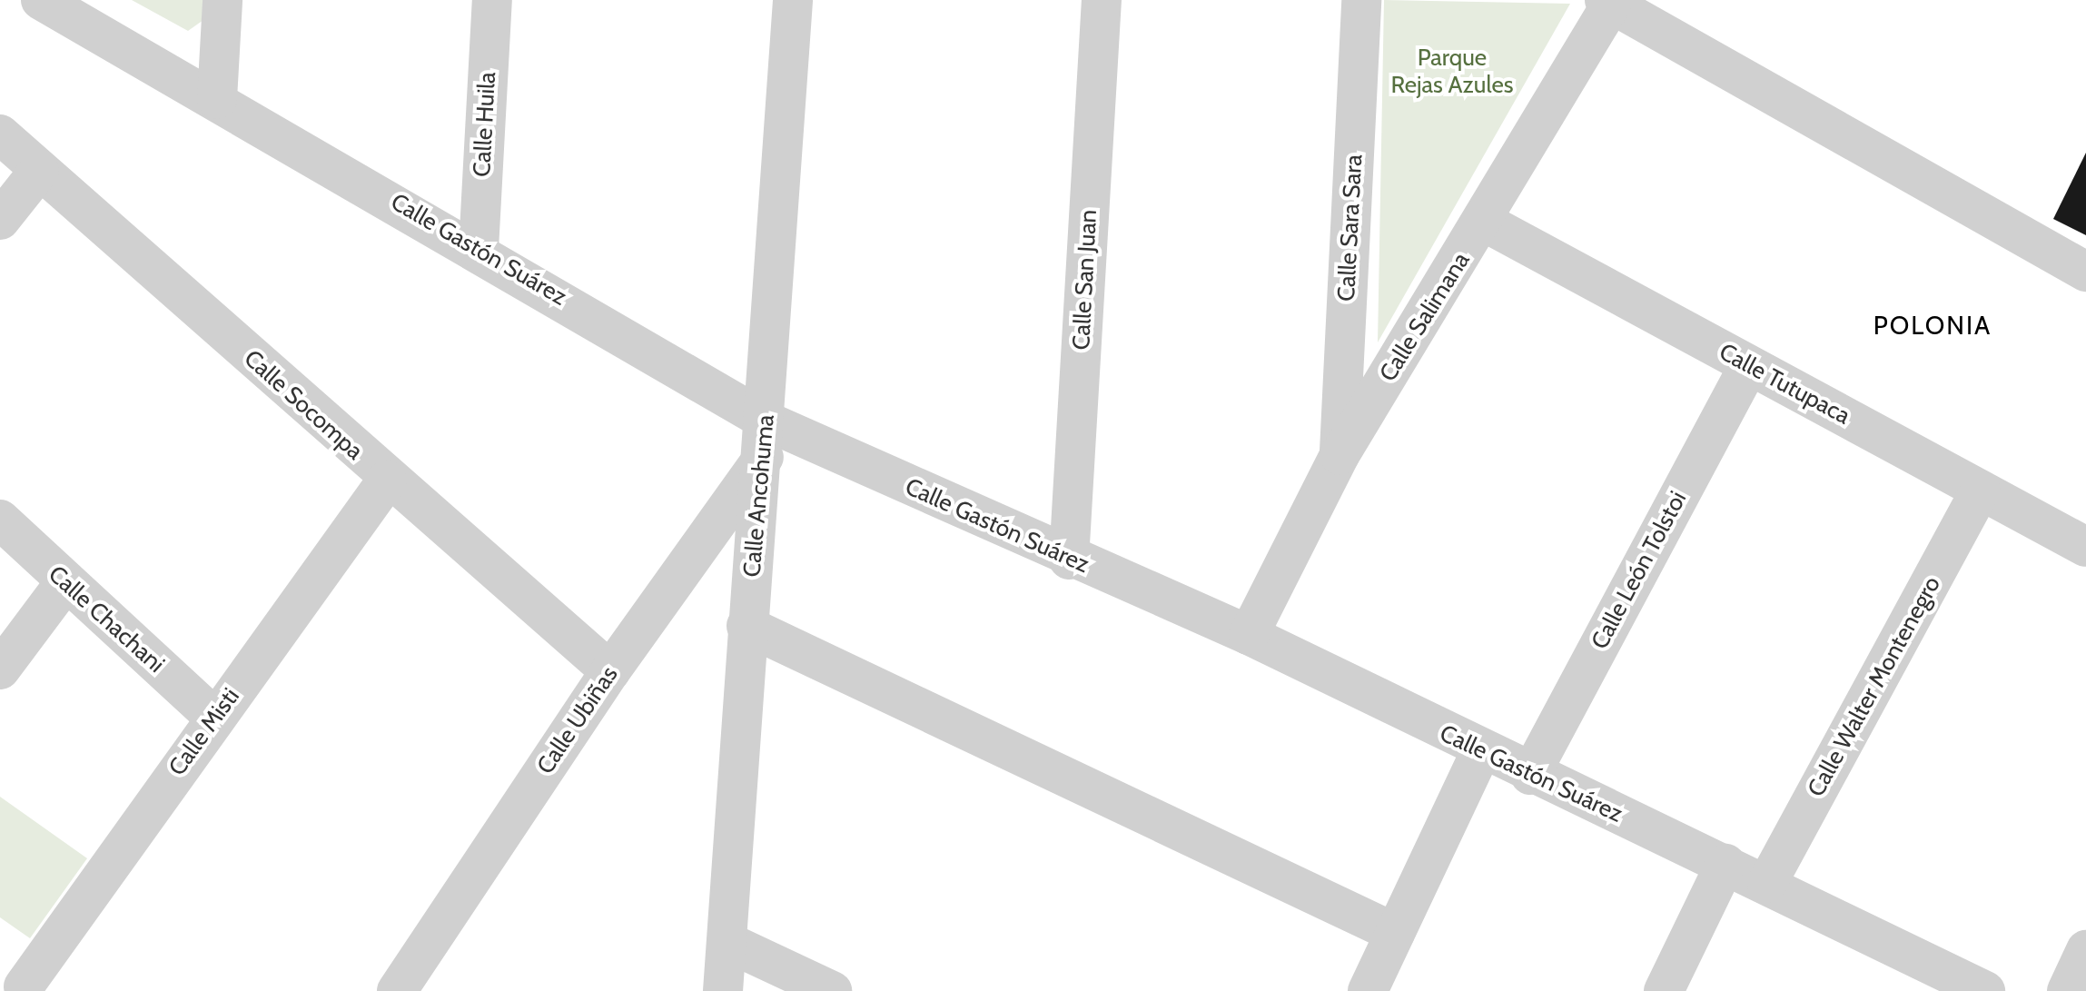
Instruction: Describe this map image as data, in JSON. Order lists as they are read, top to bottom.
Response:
{
  "streets": {
    "street": [
      "Calle Huila",
      "Calle Sara Sara",
      "Calle Gastón Suárez",
      "Calle San Juan",
      "Calle Salimana",
      "Calle Tutupaca",
      "Calle Socompa",
      "Calle Ancohuma",
      "Calle León Tolstoi",
      "Calle Chachani",
      "Calle Walter Montenegro",
      "Calle Ubiñas",
      "Calle Misti"
    ]
  },
  "crossings": [
    ["Calle Huila", "Calle Gastón Suárez"],
    ["Calle Sara Sara", "Calle Salimana"],
    ["Calle Gastón Suárez", "Calle San Juan"],
    ["Calle Gastón Suárez", "Calle Salimana"],
    ["Calle Gastón Suárez", "Calle Ancohuma"],
    ["Calle Gastón Suárez", "Calle León Tolstoi"],
    ["Calle Gastón Suárez", "Calle Walter Montenegro"],
    ["Calle Gastón Suárez", "Calle Ubiñas"],
    ["Calle Salimana", "Calle Tutupaca"],
    ["Calle Tutupaca", "Calle León Tolstoi"],
    ["Calle Tutupaca", "Calle Walter Montenegro"],
    ["Calle Socompa", "Calle Ubiñas"],
    ["Calle Socompa", "Calle Misti"],
    ["Calle Ancohuma", "Calle Ubiñas"],
    ["Calle Chachani", "Calle Misti"]
  ],
  "districts": ["POLONIA"],
  "parks": ["Parque Rejas Azules"]
}
